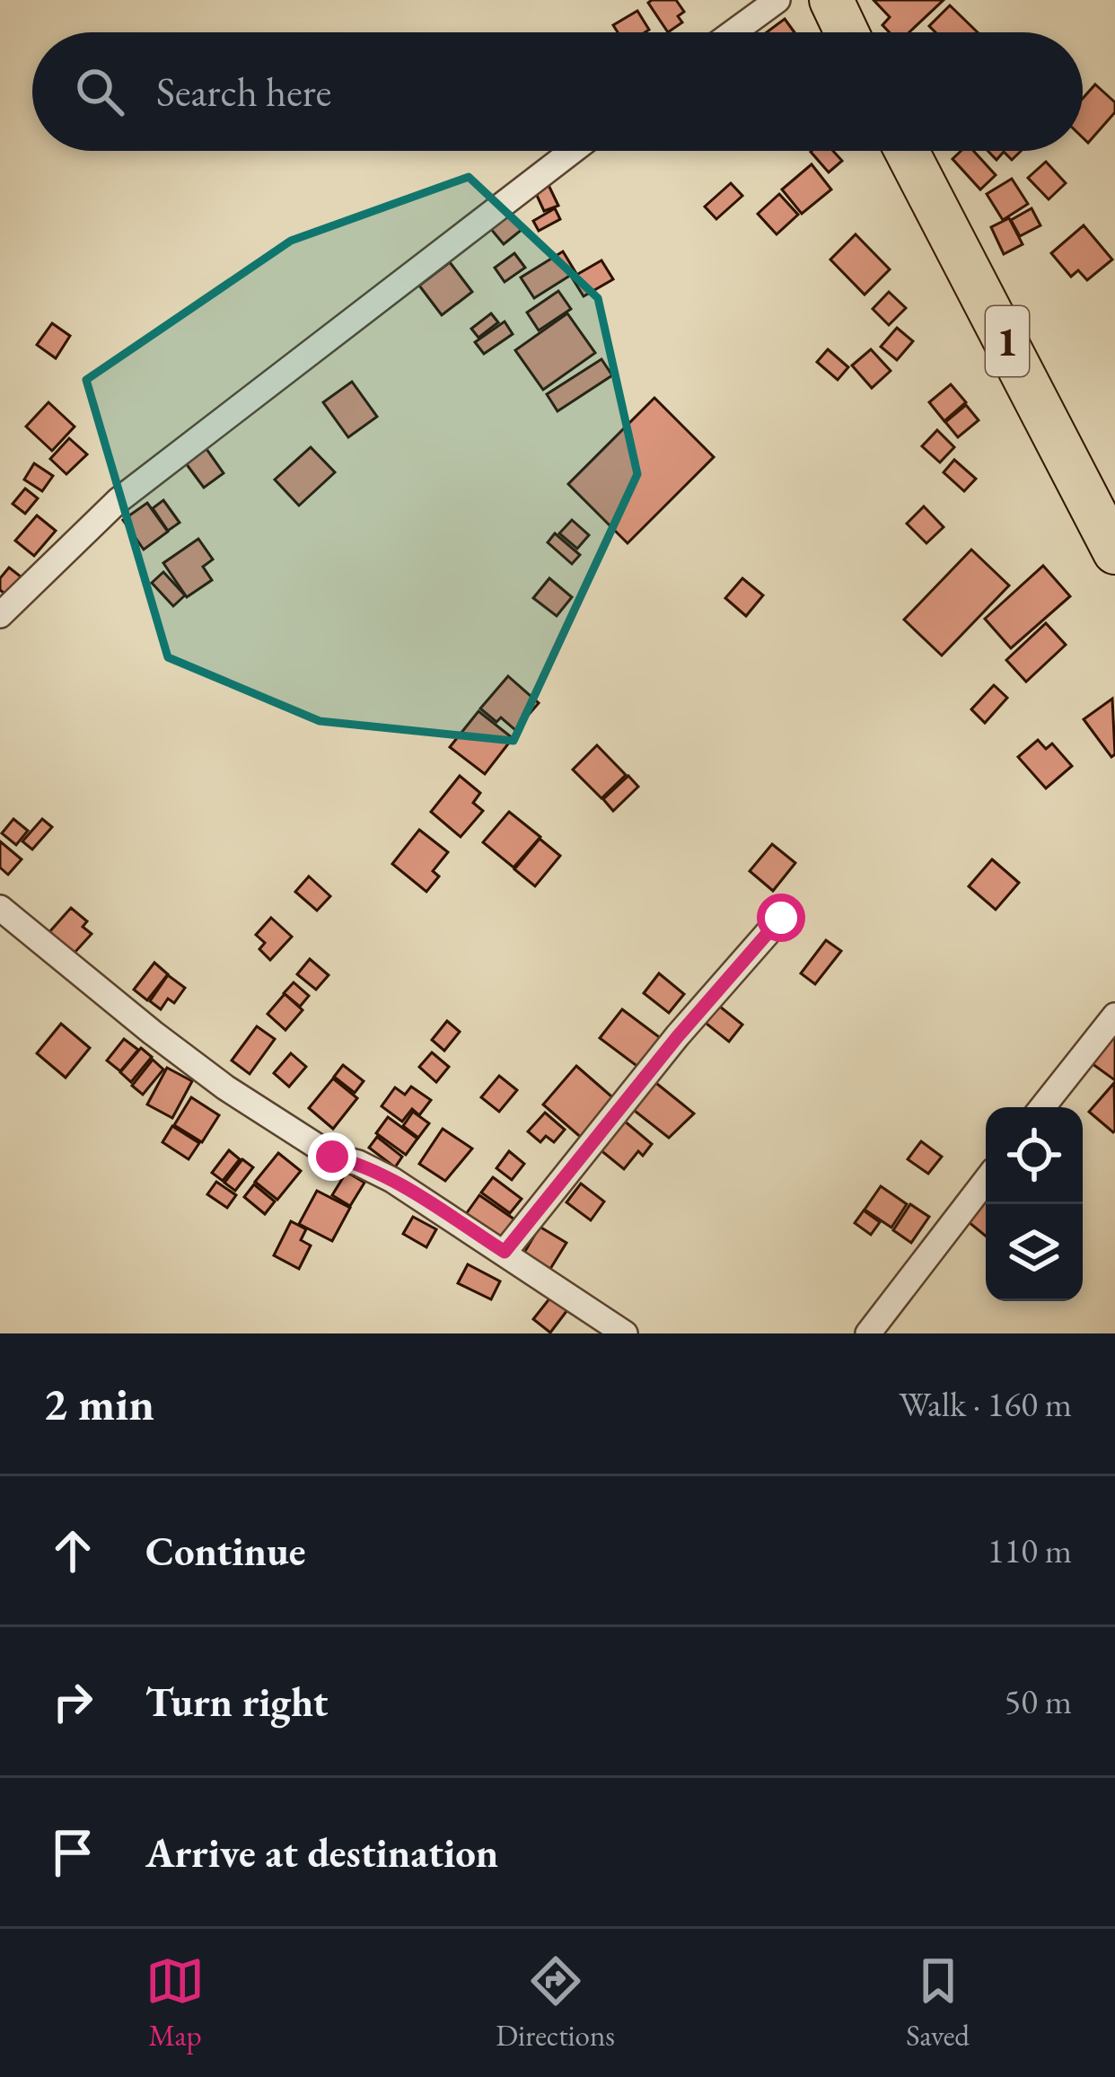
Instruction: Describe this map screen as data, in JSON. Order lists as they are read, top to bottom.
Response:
{
  "streets": {
    "highway": ["1"]
  },
  "page": {
    "search": "Search here",
    "heading": ["2 min", "Walk · 160 m"],
    "list": [
      ["Continue", "110 m"],
      ["Turn right", "50 m"],
      "Arrive at destination"
    ],
    "nav": ["Map", "Directions", "Saved"]
  }
}
